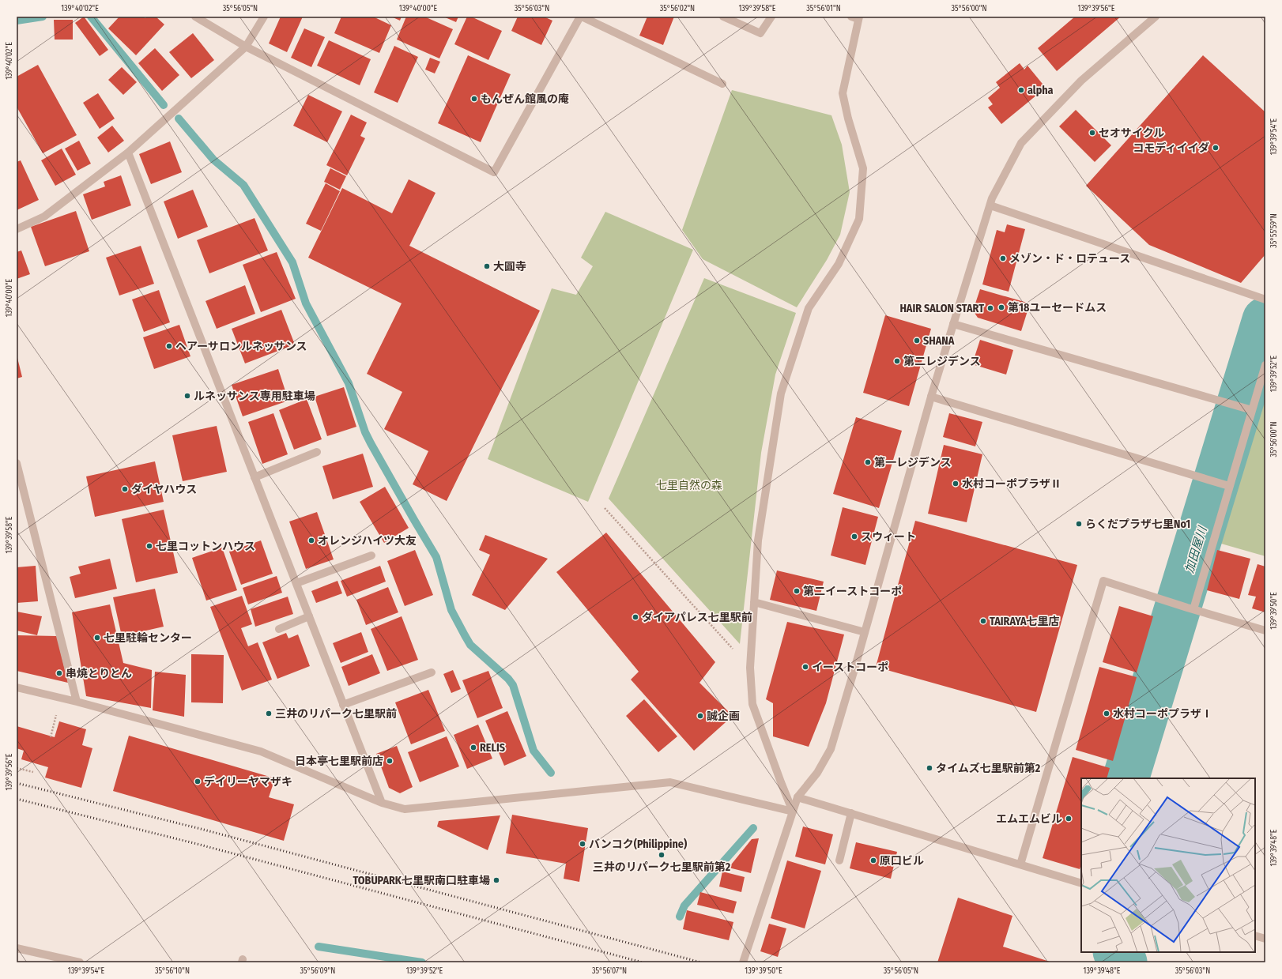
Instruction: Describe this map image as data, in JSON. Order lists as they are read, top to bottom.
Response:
{
  "water": ["加田屋川"],
  "parks": ["七里自然の森"],
  "places": [
    "alpha",
    "もんぜん館風の庵",
    "セオサイクル",
    "コモディイイダ",
    "メゾン・ド・ロテュース",
    "大圓寺",
    "第18ユーセードムス",
    "HAIR SALON START",
    "SHANA",
    "ヘアーサロンルネッサンス",
    "第二レジデンス",
    "ルネッサンス専用駐車場",
    "第一レジデンス",
    "水村コーポプラザⅡ",
    "ダイヤハウス",
    "らくだプラザ七里No1",
    "スウィート",
    "オレンジハイツ大友",
    "七里コットンハウス",
    "第二イーストコーポ",
    "ダイアパレス七里駅前",
    "TAIRAYA七里店",
    "七里駐輪センター",
    "イーストコーポ",
    "串焼とりとん",
    "三井のリパーク七里駅前",
    "水村コーポプラザⅠ",
    "誠企画",
    "RELIS",
    "日本亭七里駅前店",
    "タイムズ七里駅前第2",
    "デイリーヤマザキ",
    "エムエムビル",
    "バンコク(Philippine)",
    "三井のリパーク七里駅前第2",
    "原口ビル",
    "TOBUPARK七里駅南口駐車場"
  ],
  "coordinates": [
    "139°40'02\"E",
    "35°56'05\"N",
    "139°40'00\"E",
    "35°56'03\"N",
    "35°56'02\"N",
    "139°39'58\"E",
    "35°56'01\"N",
    "35°56'00\"N",
    "139°39'56\"E",
    "139°39'54\"E",
    "35°55'59\"N",
    "139°39'52\"E",
    "139°39'50\"E",
    "139°39'48\"E",
    "35°56'10\"N",
    "35°56'09\"N",
    "35°56'07\"N"
  ]
}
